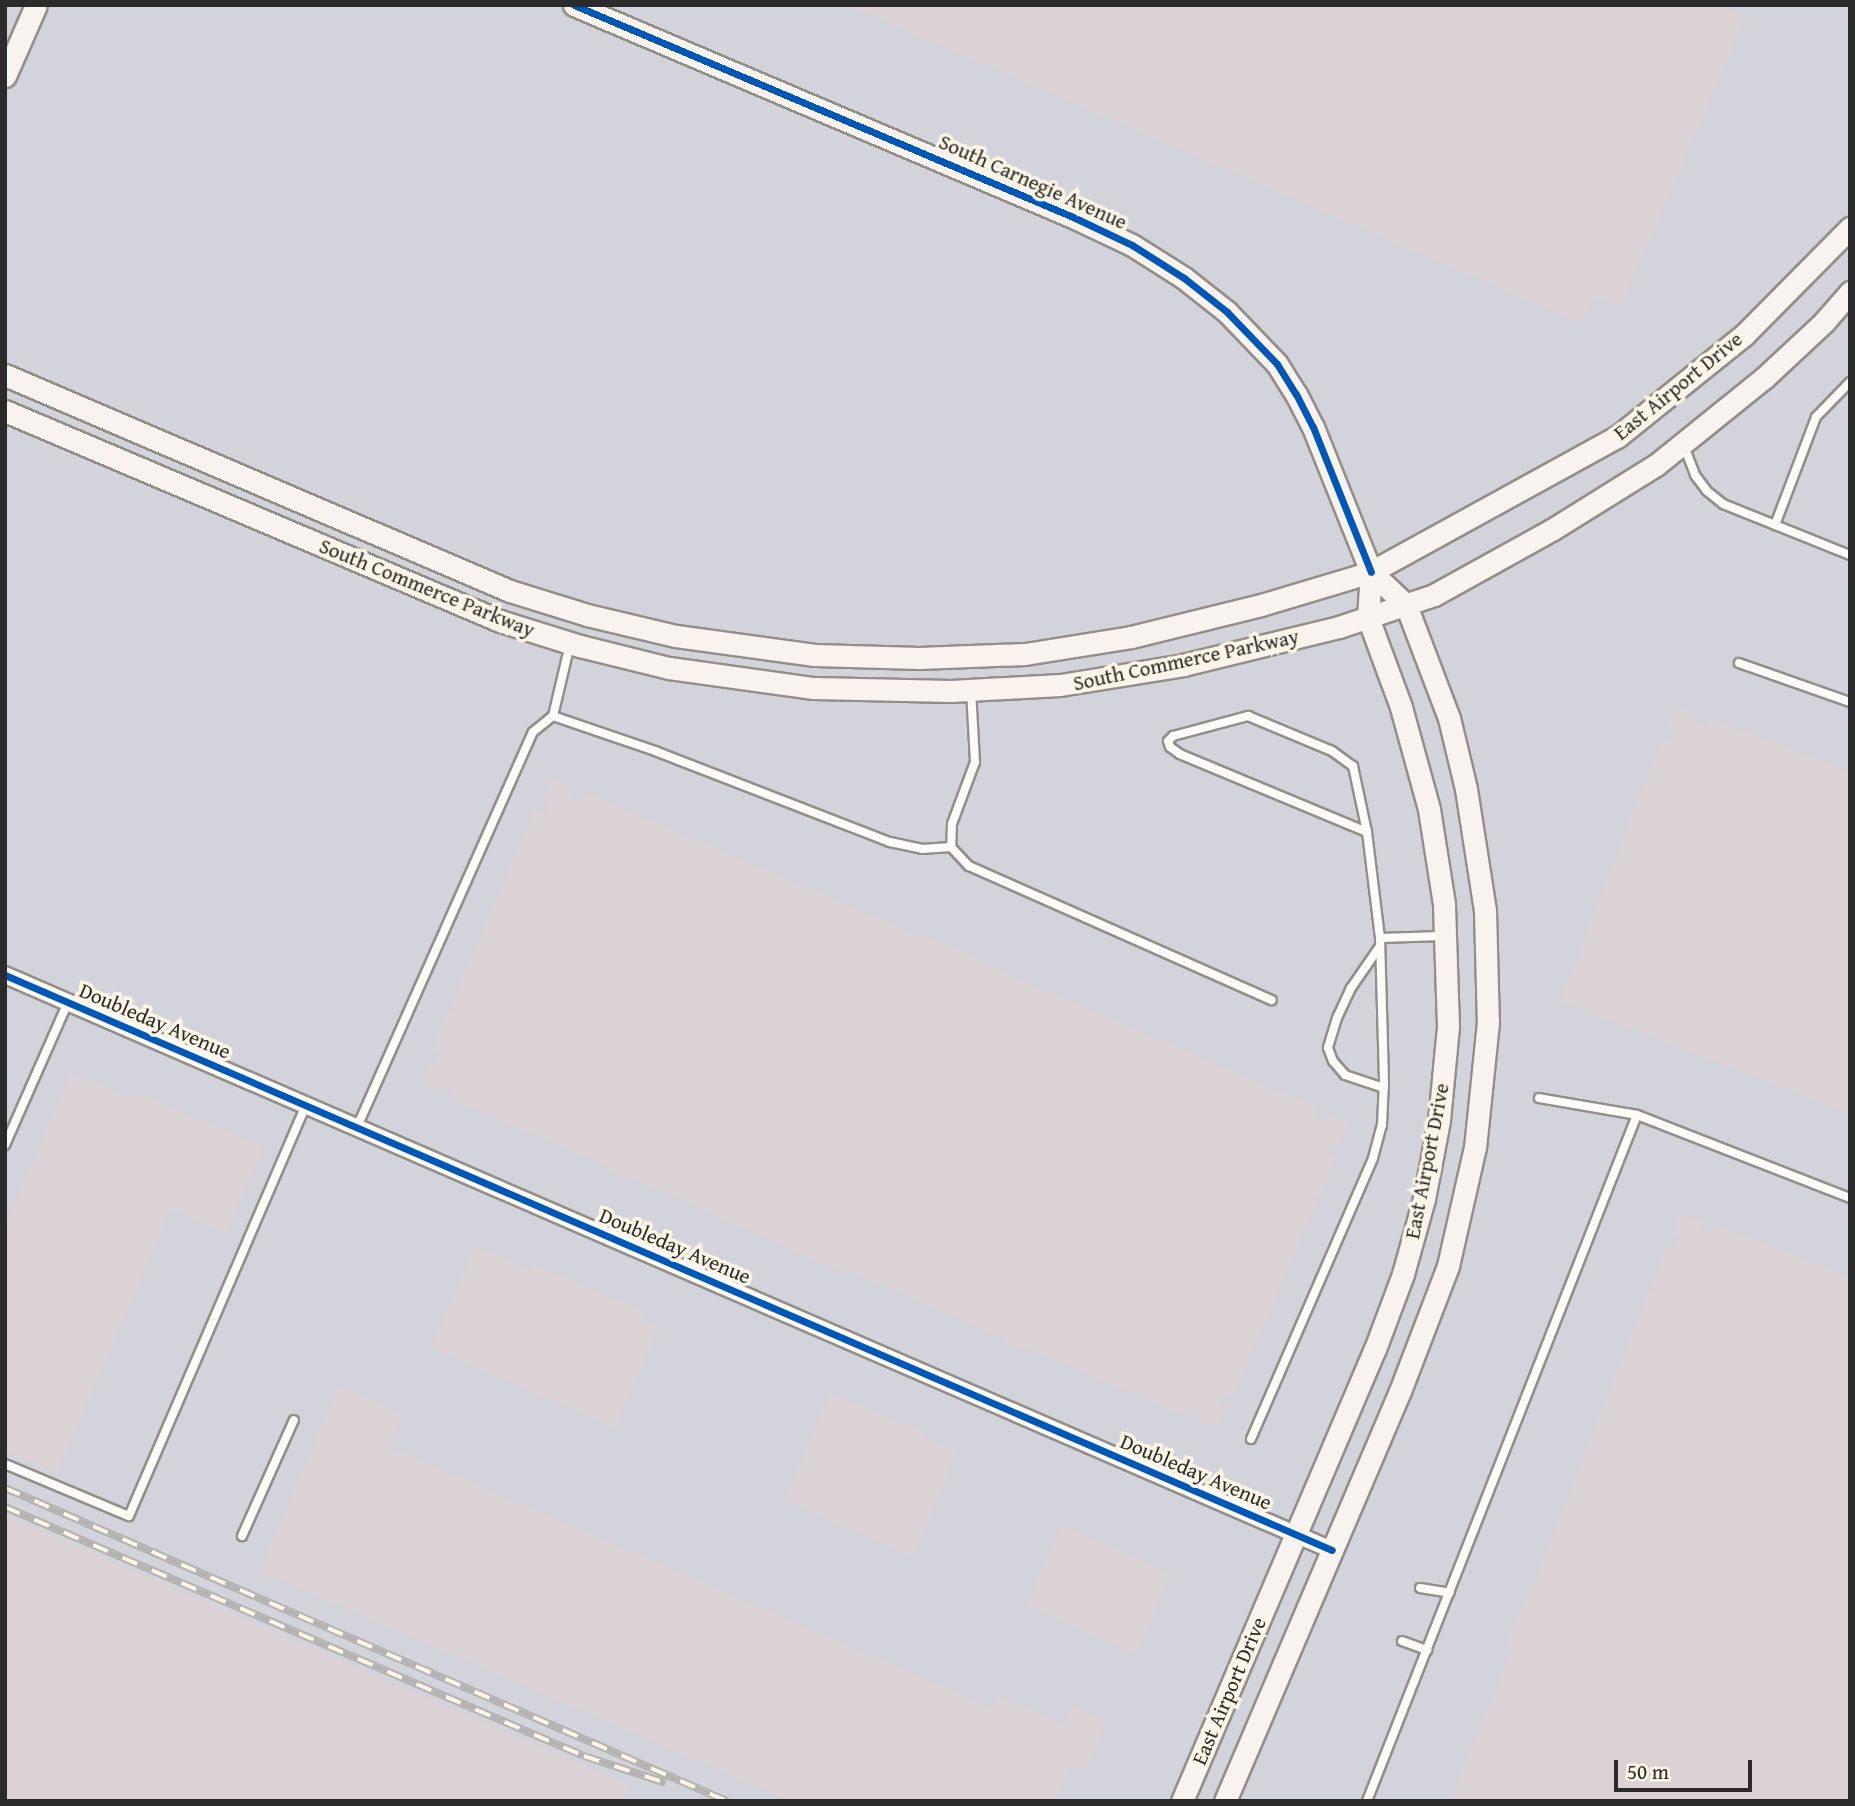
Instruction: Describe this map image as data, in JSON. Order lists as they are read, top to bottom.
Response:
{
  "streets": {
    "main road": ["South Carnegie Avenue", "East Airport Drive", "South Commerce Parkway"],
    "street": ["Doubleday Avenue"]
  },
  "crossings": [
    ["South Carnegie Avenue", "East Airport Drive"],
    ["South Carnegie Avenue", "South Commerce Parkway"],
    ["East Airport Drive", "South Commerce Parkway"],
    ["East Airport Drive", "Doubleday Avenue"]
  ],
  "scale_bar": "50 m"
}
